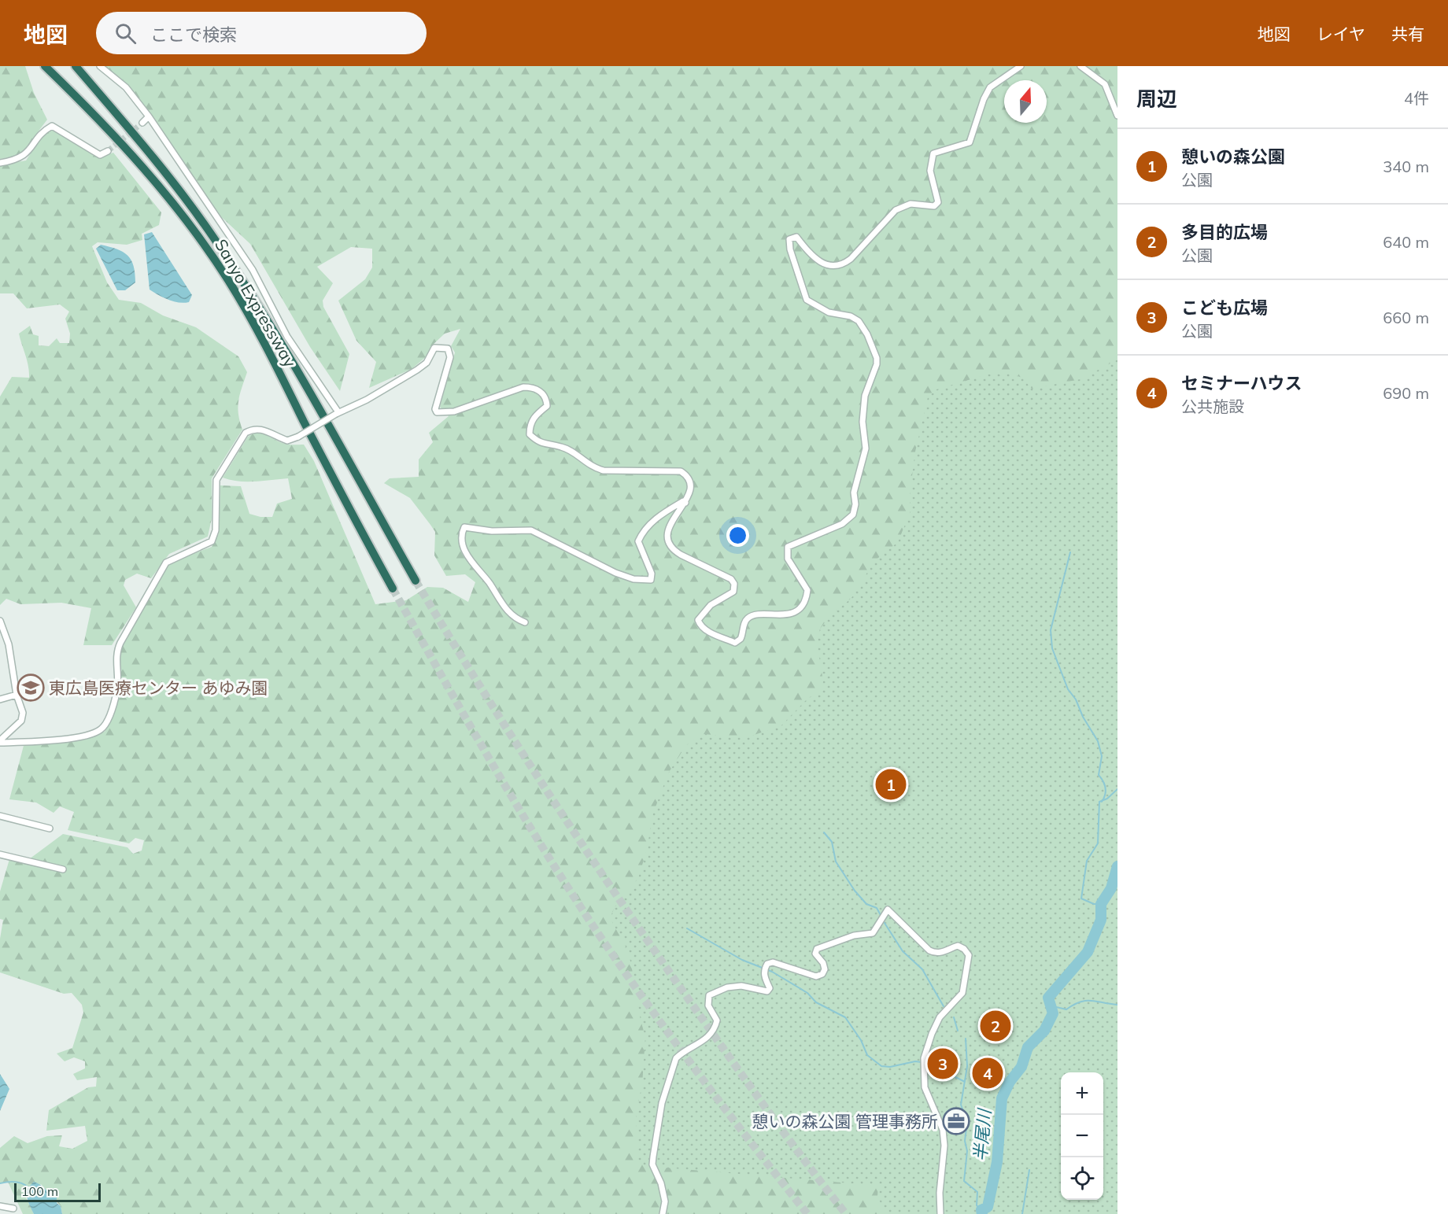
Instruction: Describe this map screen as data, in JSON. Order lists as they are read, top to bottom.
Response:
{
  "streets": {
    "highway": ["Sanyo Expressway"]
  },
  "water": ["半尾川"],
  "places": {
    "school or university": ["東広島医療センター あゆみ園"],
    "office": ["憩いの森公園 管理事務所"]
  },
  "scale_bar": "100 m",
  "north": "top",
  "page": {
    "header": "地図",
    "search": "ここで検索",
    "nav": ["地図", "レイヤ", "共有"],
    "heading": ["周辺", "4件"],
    "list": [
      {
        "mark": "1",
        "name": "憩いの森公園",
        "note": "公園",
        "value": "340 m"
      },
      {
        "mark": "2",
        "name": "多目的広場",
        "note": "公園",
        "value": "640 m"
      },
      {
        "mark": "3",
        "name": "こども広場",
        "note": "公園",
        "value": "660 m"
      },
      {
        "mark": "4",
        "name": "セミナーハウス",
        "note": "公共施設",
        "value": "690 m"
      }
    ],
    "pins": [
      "1",
      "2",
      "3",
      "4"
    ],
    "map_buttons": ["+", "−"],
    "scale": "100 m"
  }
}
